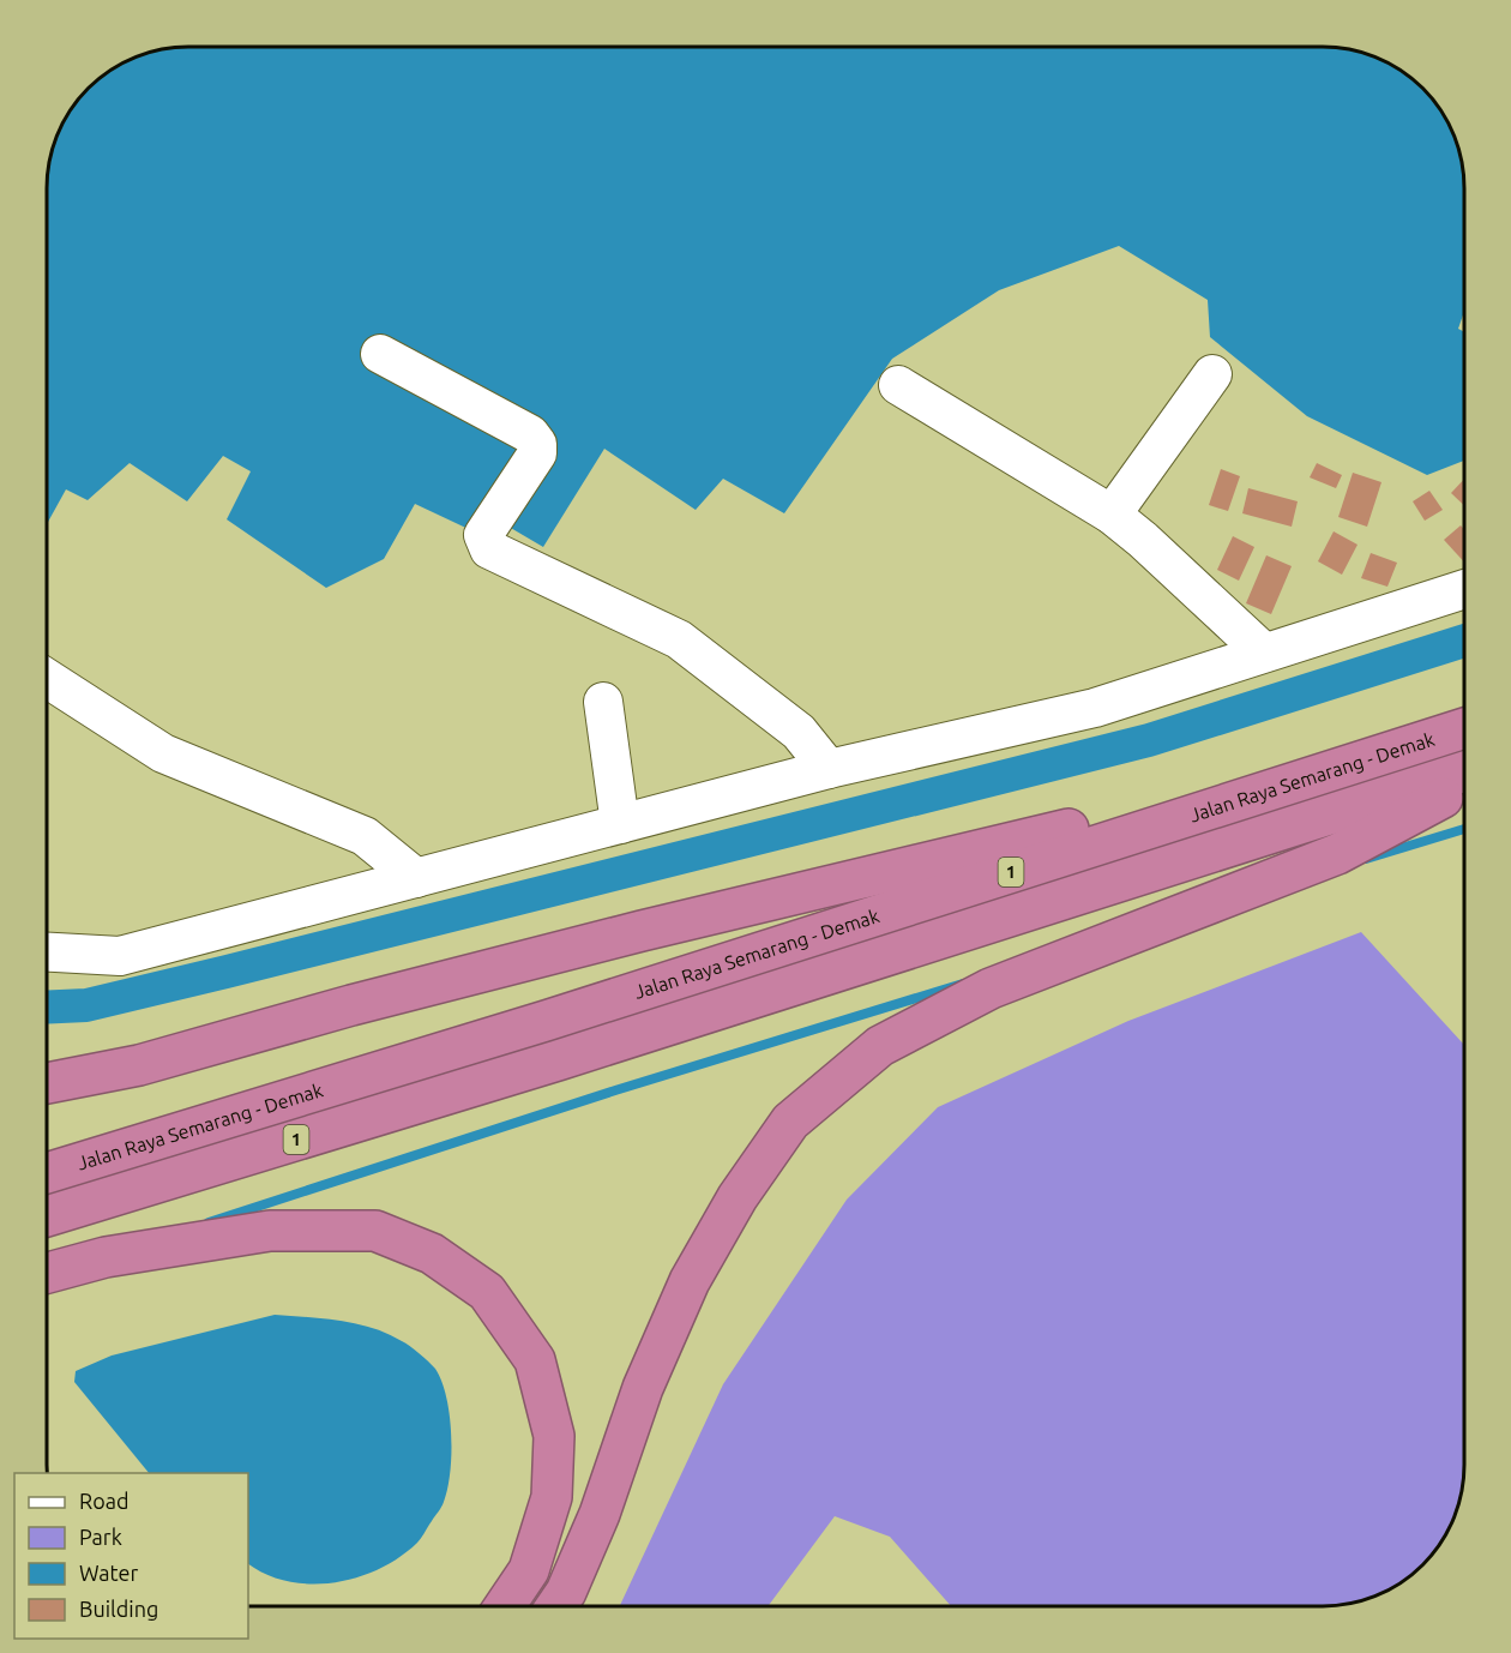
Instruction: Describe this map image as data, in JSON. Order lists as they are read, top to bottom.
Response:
{
  "streets": {
    "highway": ["Jalan Raya Semarang - Demak", "1"]
  },
  "legend": [
    "Road",
    "Park",
    "Water",
    "Building"
  ]
}
